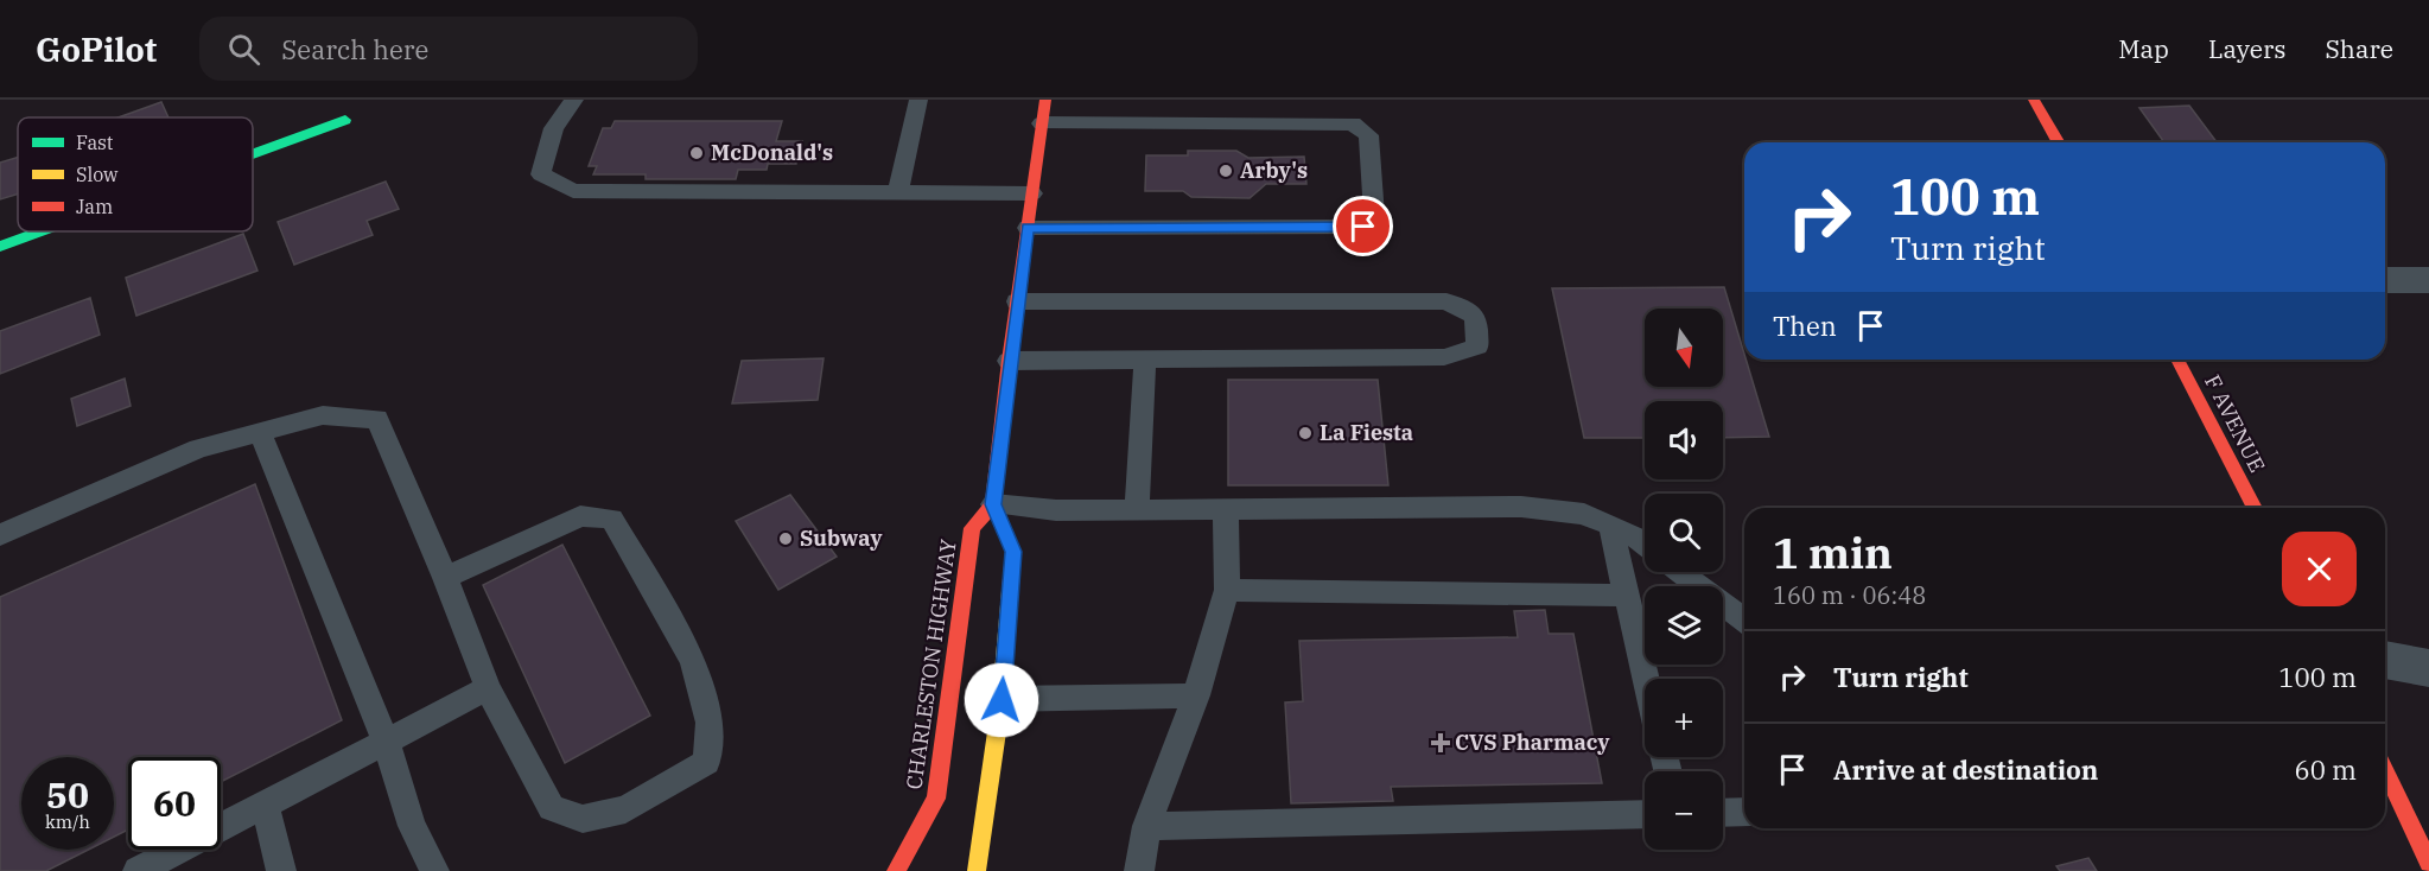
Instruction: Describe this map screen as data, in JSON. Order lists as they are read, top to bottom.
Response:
{
  "streets": {
    "main road": ["F AVENUE", "CHARLESTON HIGHWAY"]
  },
  "places": {
    "other": [
      "McDonald's",
      "Arby's",
      "La Fiesta",
      "Subway"
    ],
    "health": ["CVS Pharmacy"]
  },
  "legend": ["Fast", "Slow", "Jam"],
  "north": "bottom",
  "page": {
    "header": "GoPilot",
    "search": "Search here",
    "nav": ["Map", "Layers", "Share"],
    "turn": ["100 m", "Turn right"],
    "then": "Then",
    "map_buttons": ["+", "−"],
    "heading": ["1 min", "160 m · 06:48"],
    "list": [
      {
        "name": "Turn right",
        "value": "100 m"
      },
      {
        "name": "Arrive at destination",
        "value": "60 m"
      }
    ],
    "speed": "50 km/h",
    "limit": "60"
  }
}
